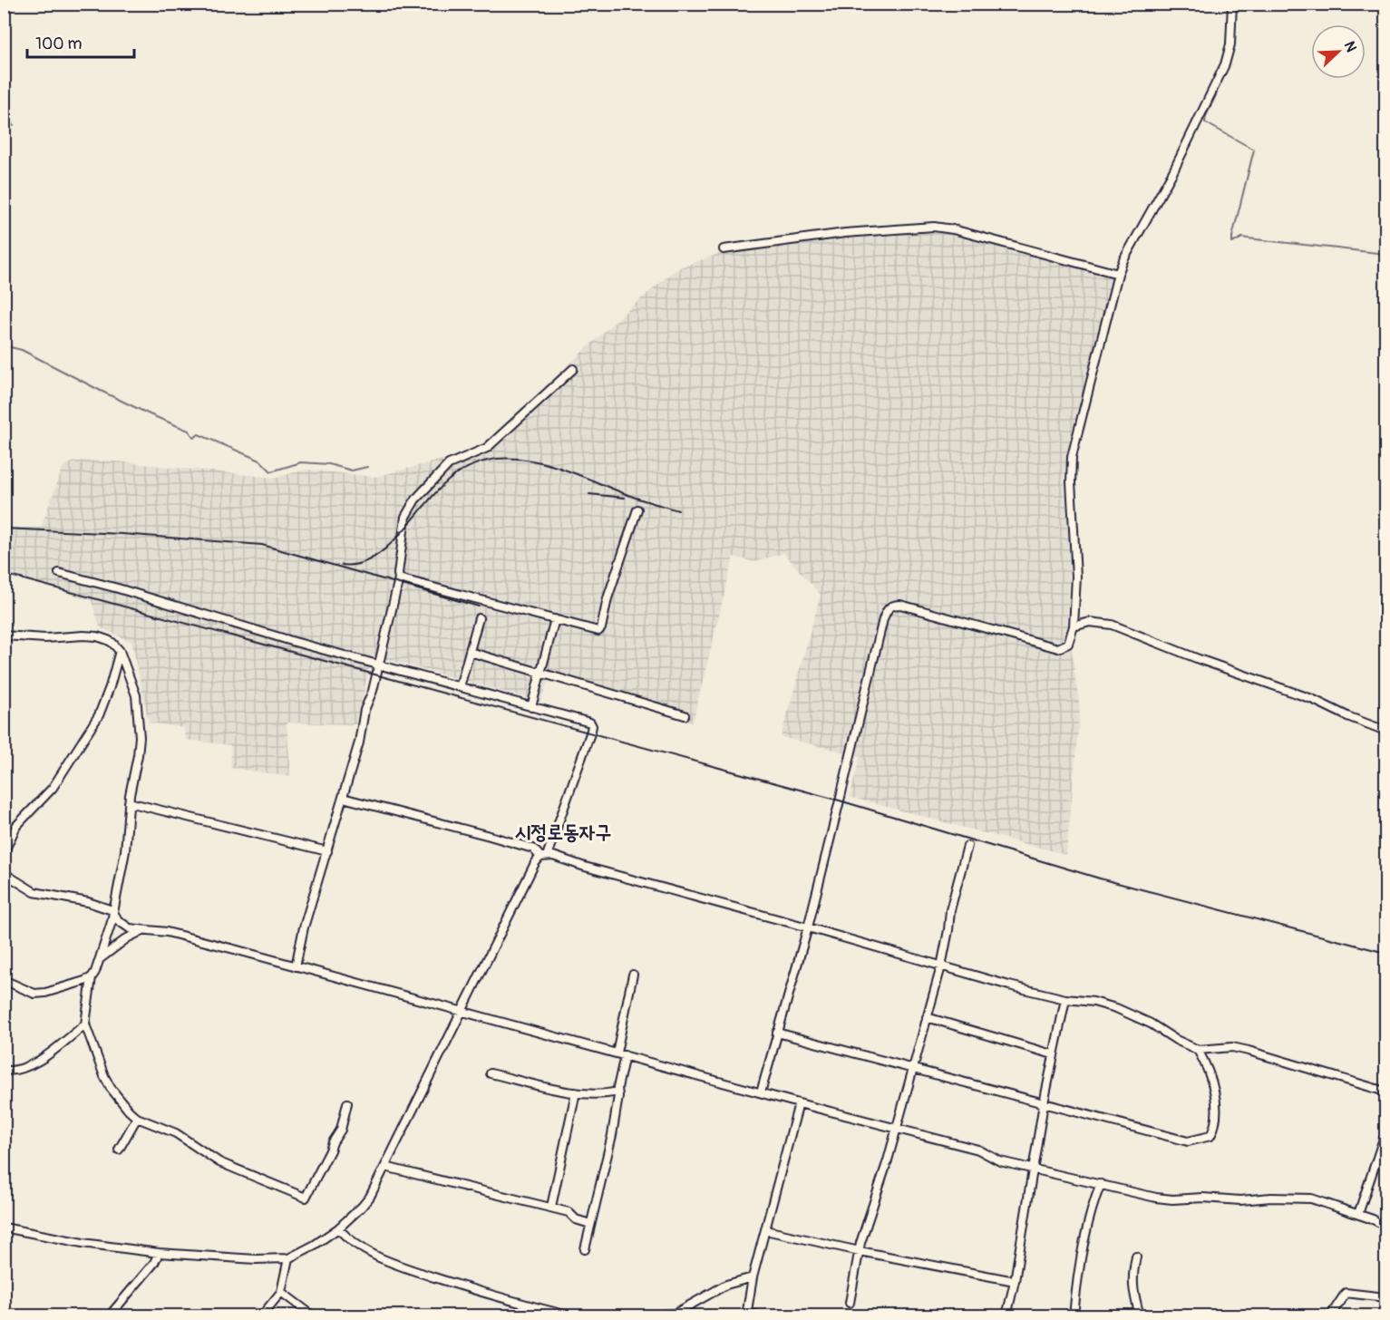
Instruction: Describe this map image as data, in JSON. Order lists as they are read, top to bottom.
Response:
{
  "districts": ["시정로동자구"],
  "scale_bar": "100 m",
  "north": "top right"
}
